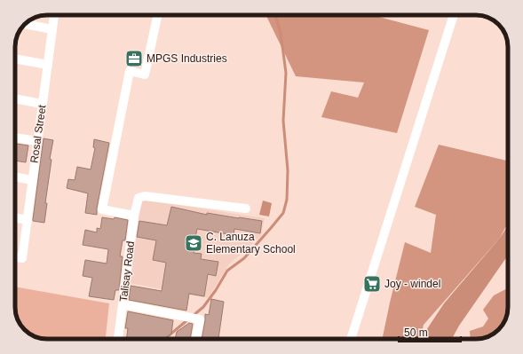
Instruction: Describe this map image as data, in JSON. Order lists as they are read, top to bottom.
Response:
{
  "streets": {
    "street": ["Rosal Street", "Talisay Road"]
  },
  "places": {
    "office": ["MPGS Industries"],
    "school or university": ["C. Lanuza Elementary School"],
    "supermarket": ["Joy - windel"]
  },
  "scale_bar": "50 m"
}
